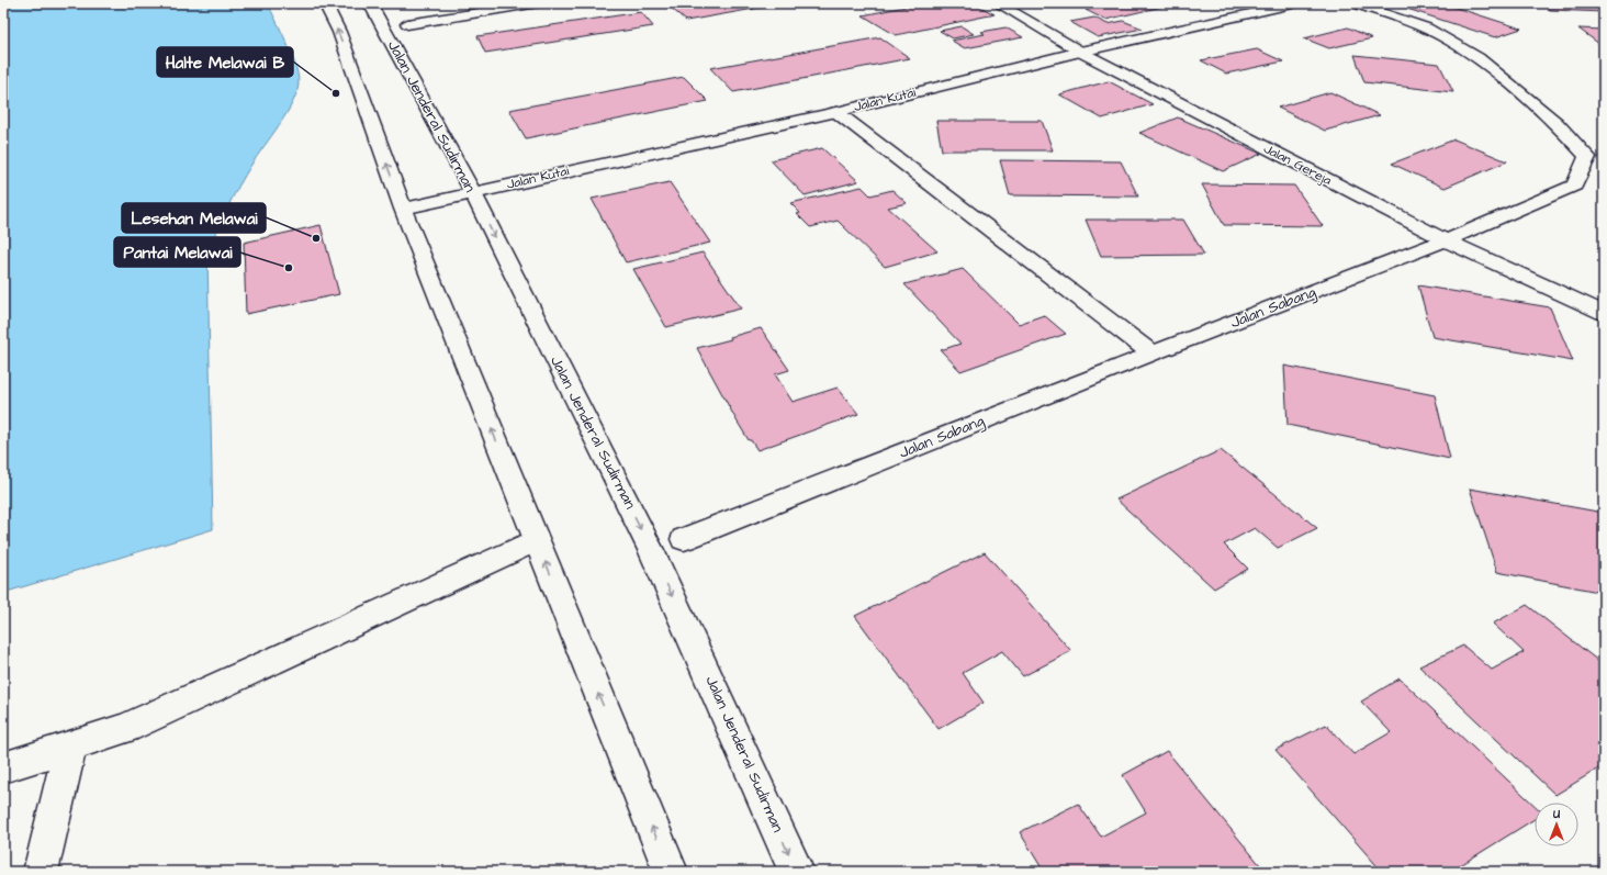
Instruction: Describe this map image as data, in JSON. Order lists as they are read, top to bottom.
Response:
{
  "streets": {
    "main road": [
      "Jalan Kutai",
      "Jalan Jenderal Sudirman",
      "Jalan Gereja",
      "Jalan Sabang"
    ]
  },
  "crossings": [
    ["Jalan Kutai", "Jalan Jenderal Sudirman"],
    ["Jalan Kutai", "Jalan Gereja"],
    ["Jalan Gereja", "Jalan Sabang"]
  ],
  "places": ["Halte Melawai B", "Lesehan Melawai", "Pantai Melawai"],
  "north": "top"
}
